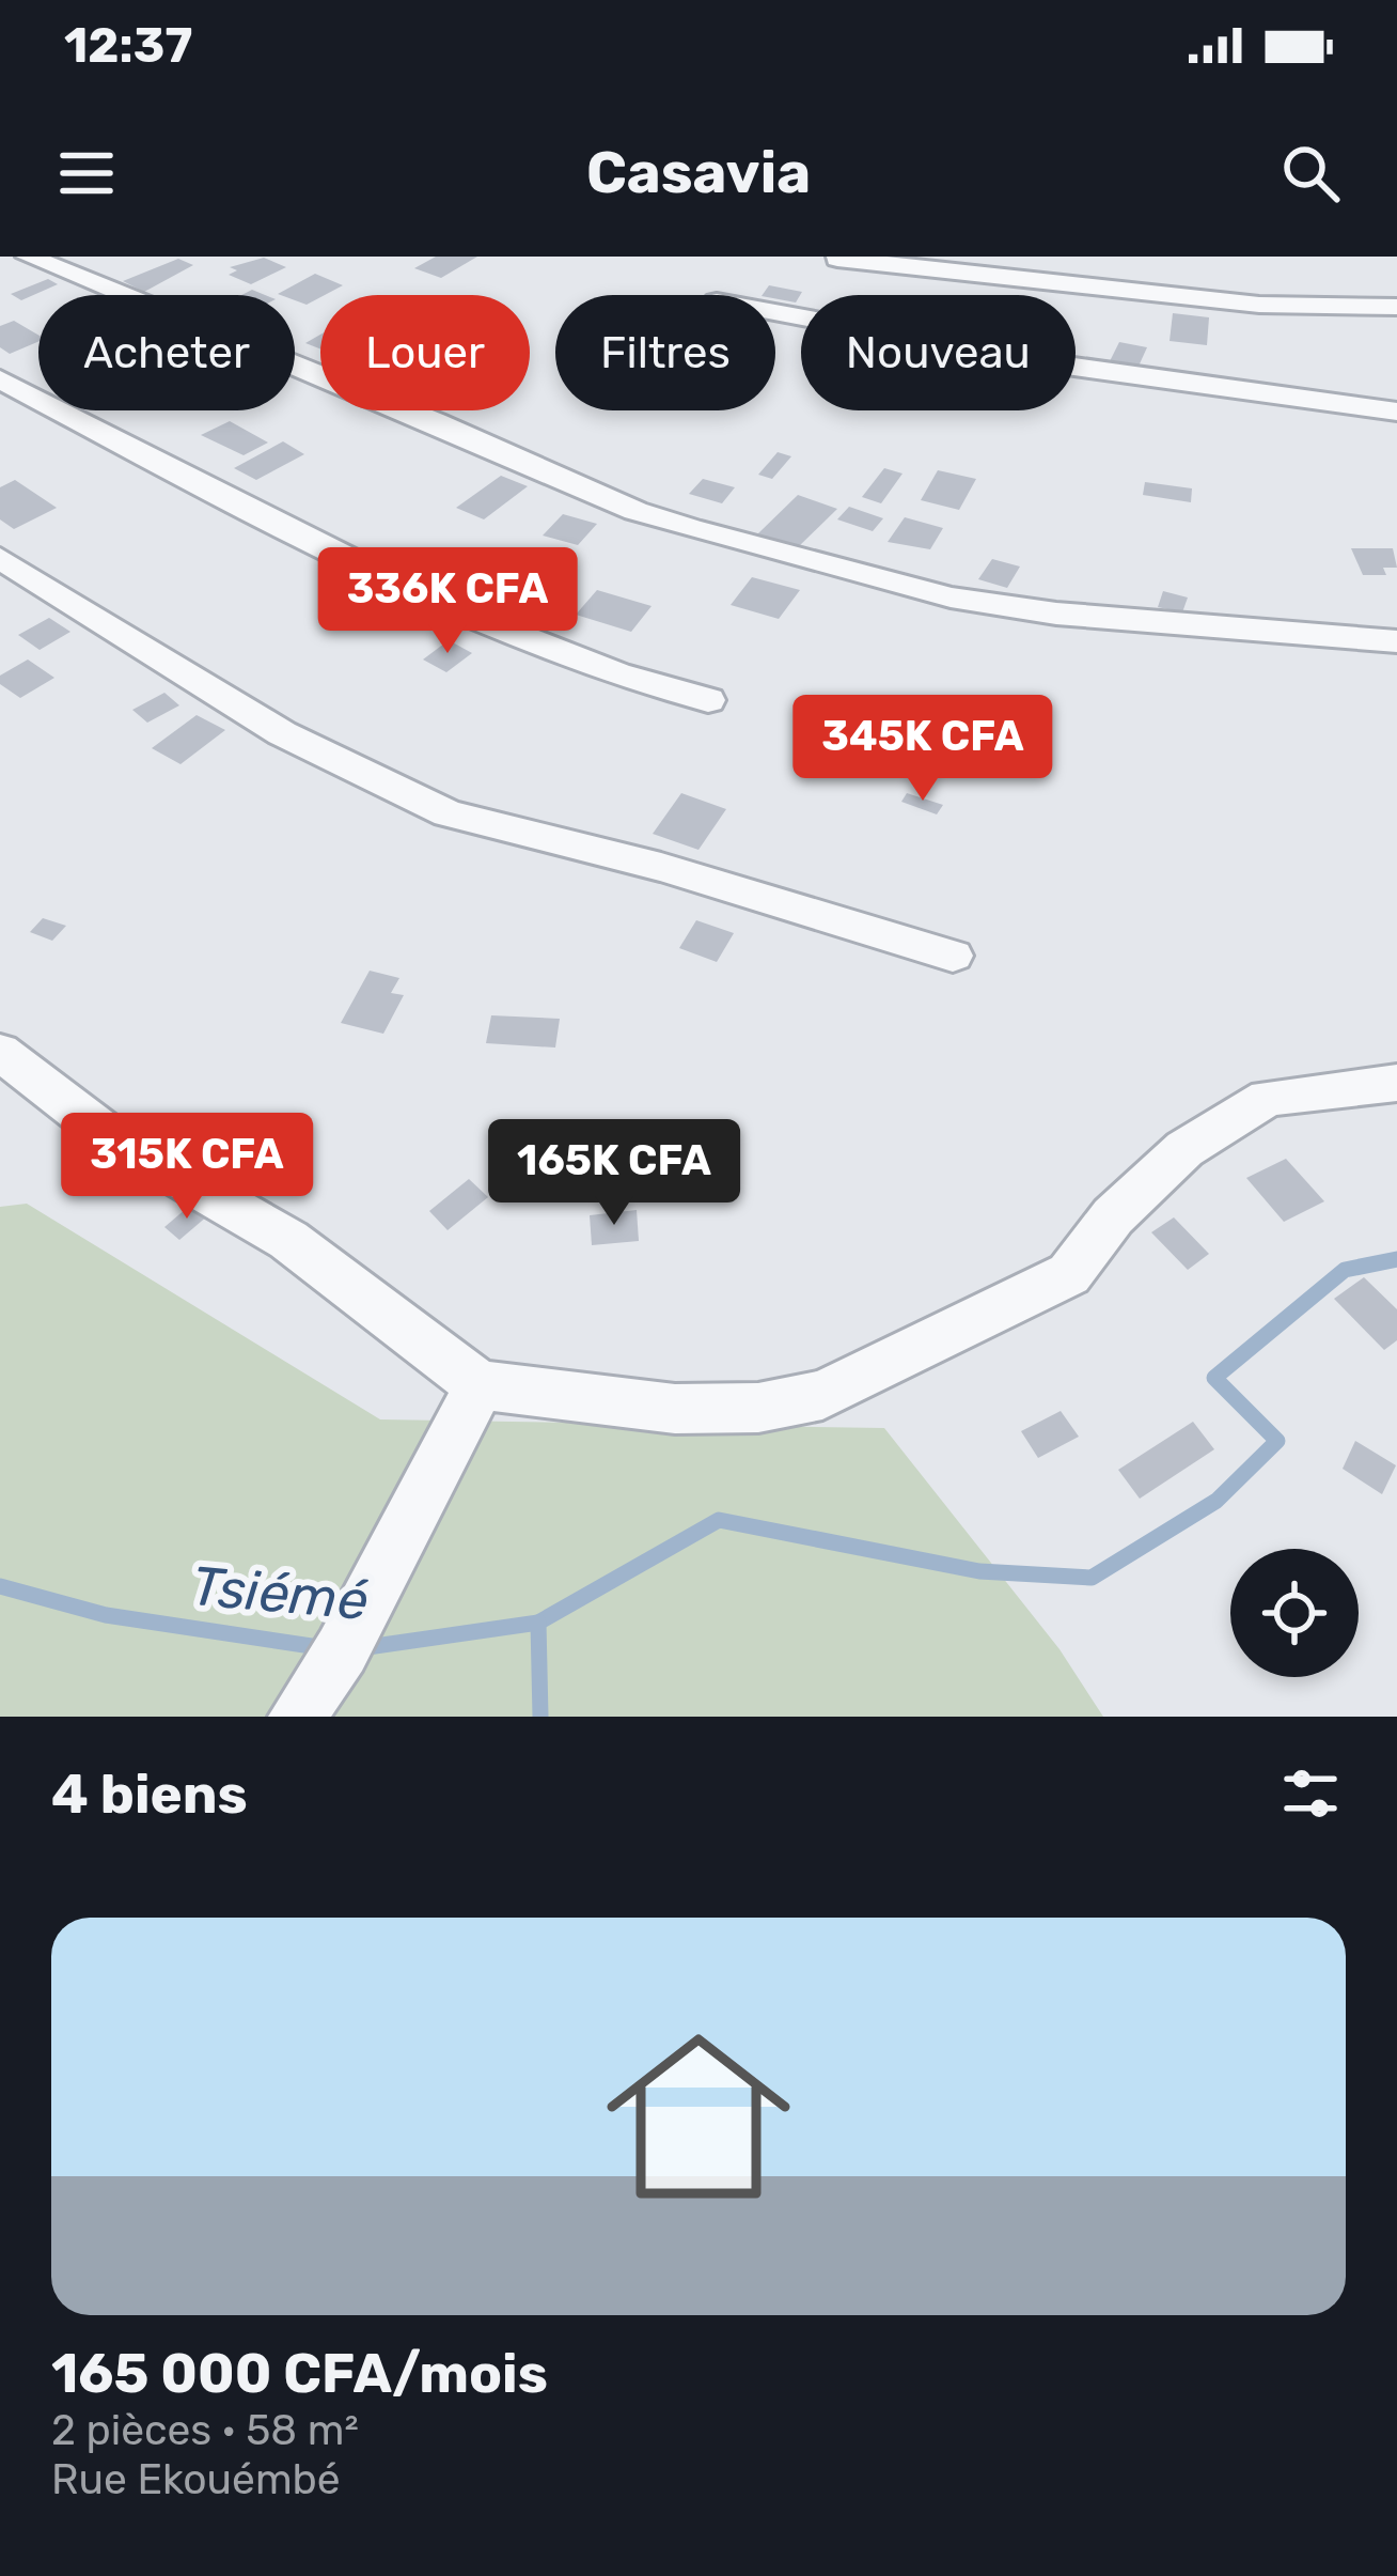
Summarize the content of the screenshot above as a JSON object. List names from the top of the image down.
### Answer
{
  "water": ["Tsiémé"],
  "page": {
    "status": "12:37",
    "header": "Casavia",
    "chip": [
      "Acheter",
      "Louer",
      "Filtres",
      "Nouveau"
    ],
    "price": [
      "336K CFA",
      "345K CFA",
      "315K CFA",
      "165K CFA"
    ],
    "heading": "4 biens",
    "list": [
      {
        "name": "165 000 CFA/mois",
        "note": "2 pièces · 58 m² · Rue Ekouémbé"
      }
    ]
  }
}
